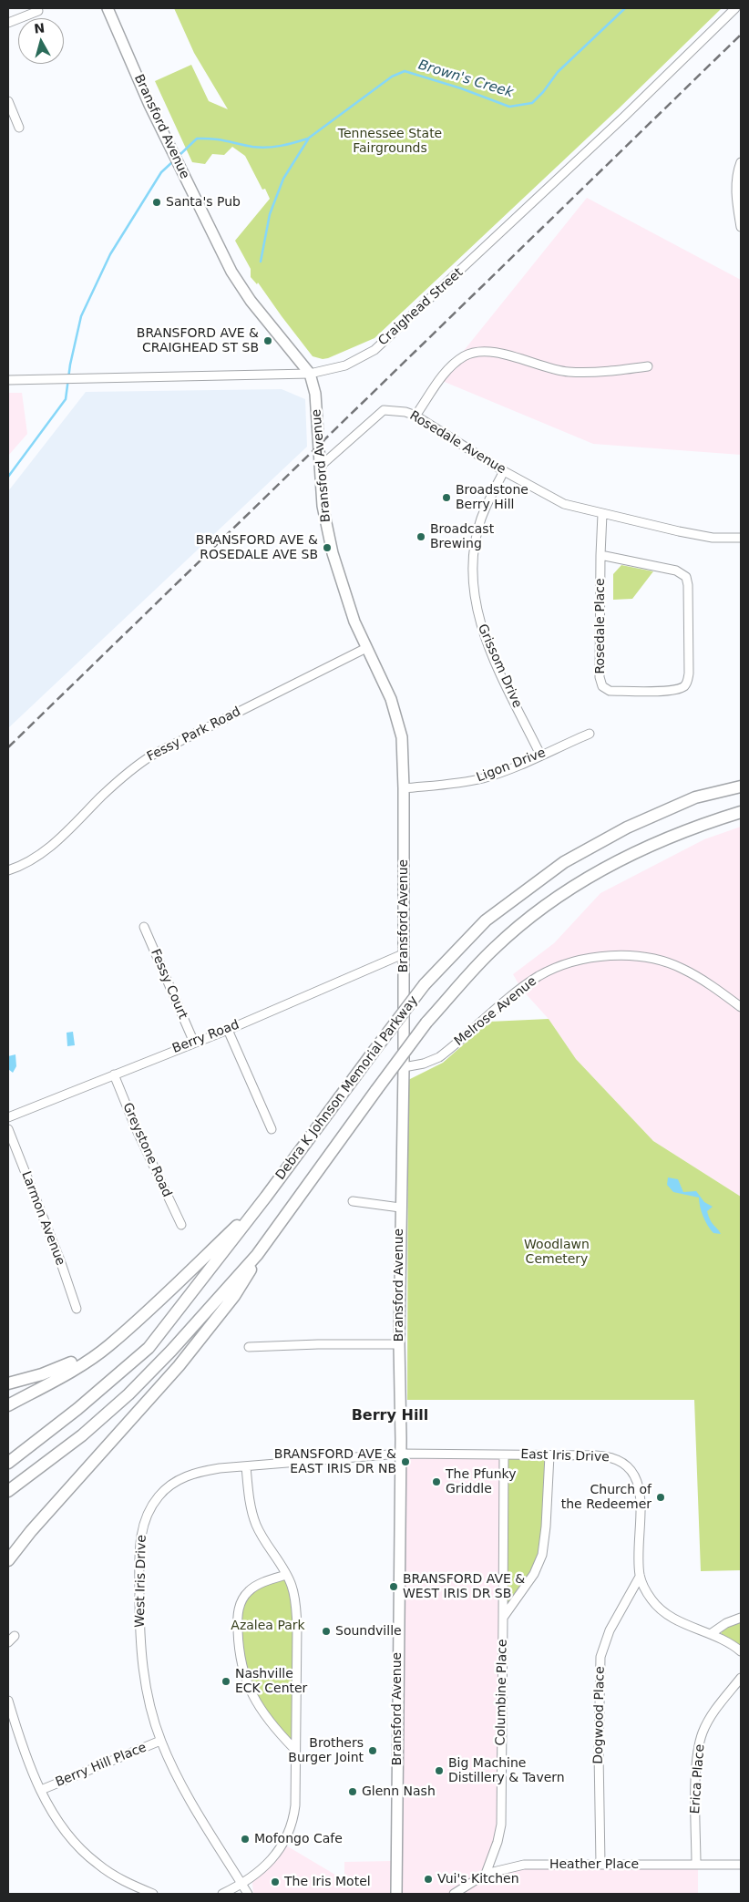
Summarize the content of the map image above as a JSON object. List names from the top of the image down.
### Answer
{
  "streets": {
    "highway": ["Debra K Johnson Memorial Parkway"],
    "main road": ["Bransford Avenue"],
    "street": [
      "Craighead Street",
      "Rosedale Avenue",
      "Rosedale Place",
      "Grissom Drive",
      "Fessy Park Road",
      "Ligon Drive",
      "Fessy Court",
      "Melrose Avenue",
      "Berry Road",
      "Greystone Road",
      "Larmon Avenue",
      "East Iris Drive",
      "West Iris Drive",
      "Columbine Place",
      "Dogwood Place",
      "Berry Hill Place",
      "Erica Place",
      "Heather Place"
    ]
  },
  "crossings": [
    ["Bransford Avenue", "Craighead Street"],
    ["Bransford Avenue", "Rosedale Avenue"],
    ["Bransford Avenue", "Fessy Park Road"],
    ["Bransford Avenue", "Ligon Drive"],
    ["Bransford Avenue", "Melrose Avenue"],
    ["Bransford Avenue", "Berry Road"],
    ["Bransford Avenue", "East Iris Drive"],
    ["Bransford Avenue", "West Iris Drive"],
    ["Rosedale Avenue", "Rosedale Place"],
    ["Rosedale Avenue", "Grissom Drive"],
    ["Grissom Drive", "Ligon Drive"],
    ["Fessy Court", "Berry Road"],
    ["Berry Road", "Greystone Road"],
    ["East Iris Drive", "West Iris Drive"],
    ["East Iris Drive", "Columbine Place"],
    ["East Iris Drive", "Dogwood Place"],
    ["West Iris Drive", "Berry Hill Place"],
    ["Columbine Place", "Heather Place"],
    ["Dogwood Place", "Heather Place"],
    ["Erica Place", "Heather Place"]
  ],
  "districts": ["Berry Hill"],
  "water": ["Brown's Creek"],
  "parks": ["Tennessee State Fairgrounds", "Woodlawn Cemetery", "Azalea Park"],
  "places": [
    "Santa's Pub",
    "BRANSFORD AVE & CRAIGHEAD ST SB",
    "Broadstone Berry Hill",
    "Broadcast Brewing",
    "BRANSFORD AVE & ROSEDALE AVE SB",
    "BRANSFORD AVE & EAST IRIS DR NB",
    "The Pfunky Griddle",
    "Church of the Redeemer",
    "BRANSFORD AVE & WEST IRIS DR SB",
    "Soundville",
    "Nashville ECK Center",
    "Brothers Burger Joint",
    "Big Machine Distillery & Tavern",
    "Glenn Nash",
    "Mofongo Cafe",
    "Vui's Kitchen",
    "The Iris Motel"
  ],
  "north": "top"
}
